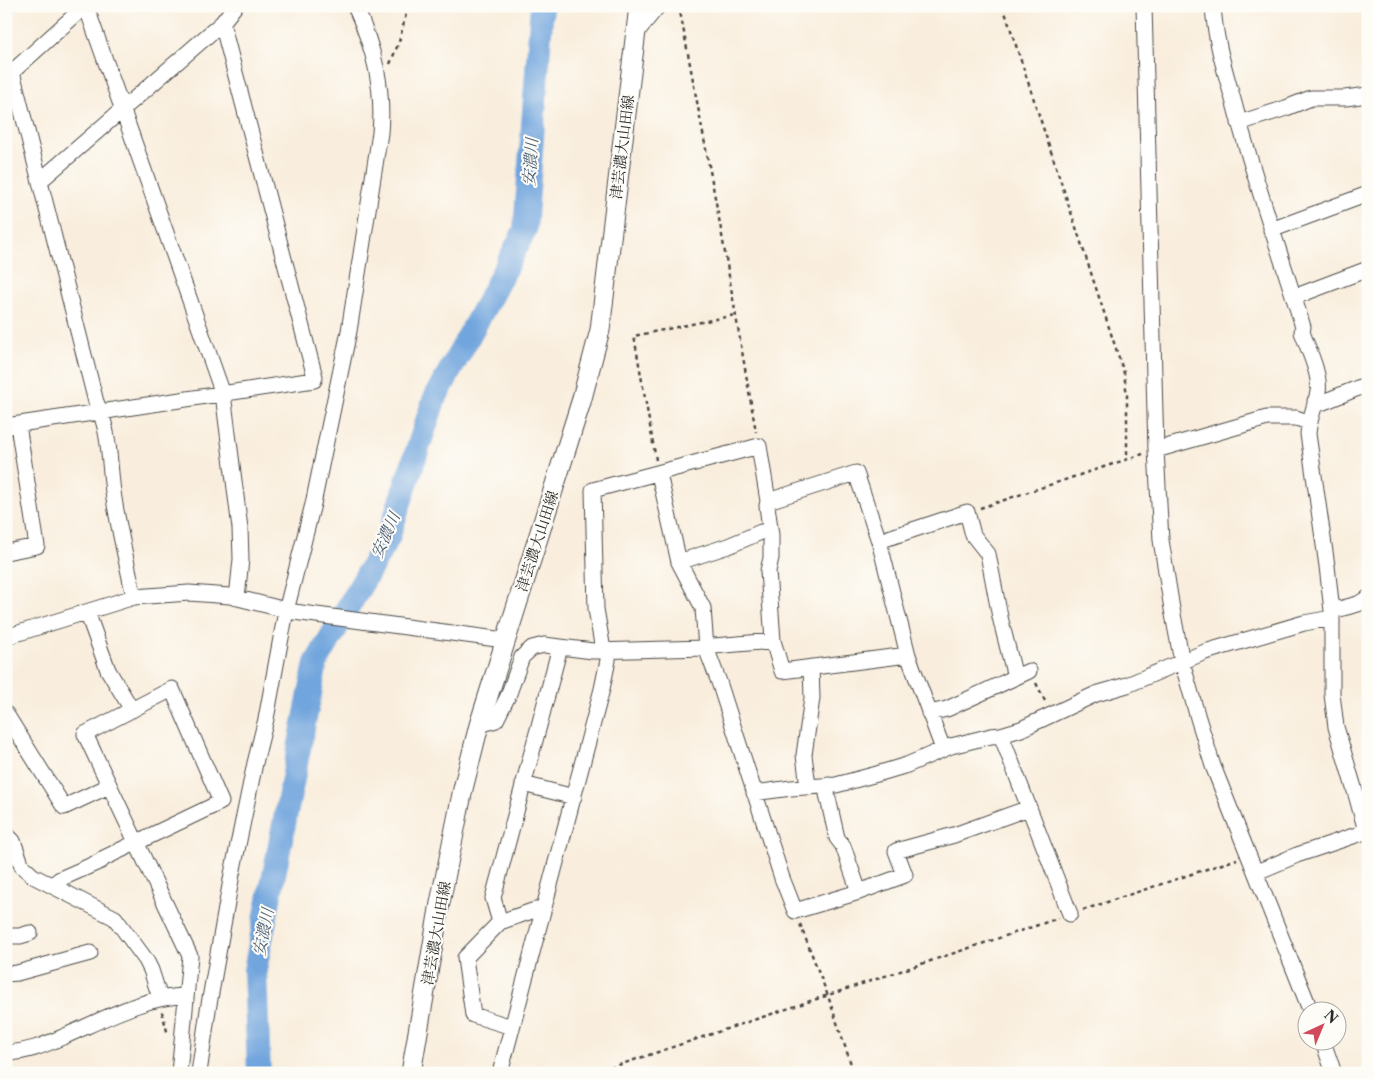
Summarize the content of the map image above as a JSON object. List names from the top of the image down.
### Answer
{
  "streets": {
    "main road": ["津芸濃大山田線"]
  },
  "water": ["安濃川"],
  "north": "top right"
}
